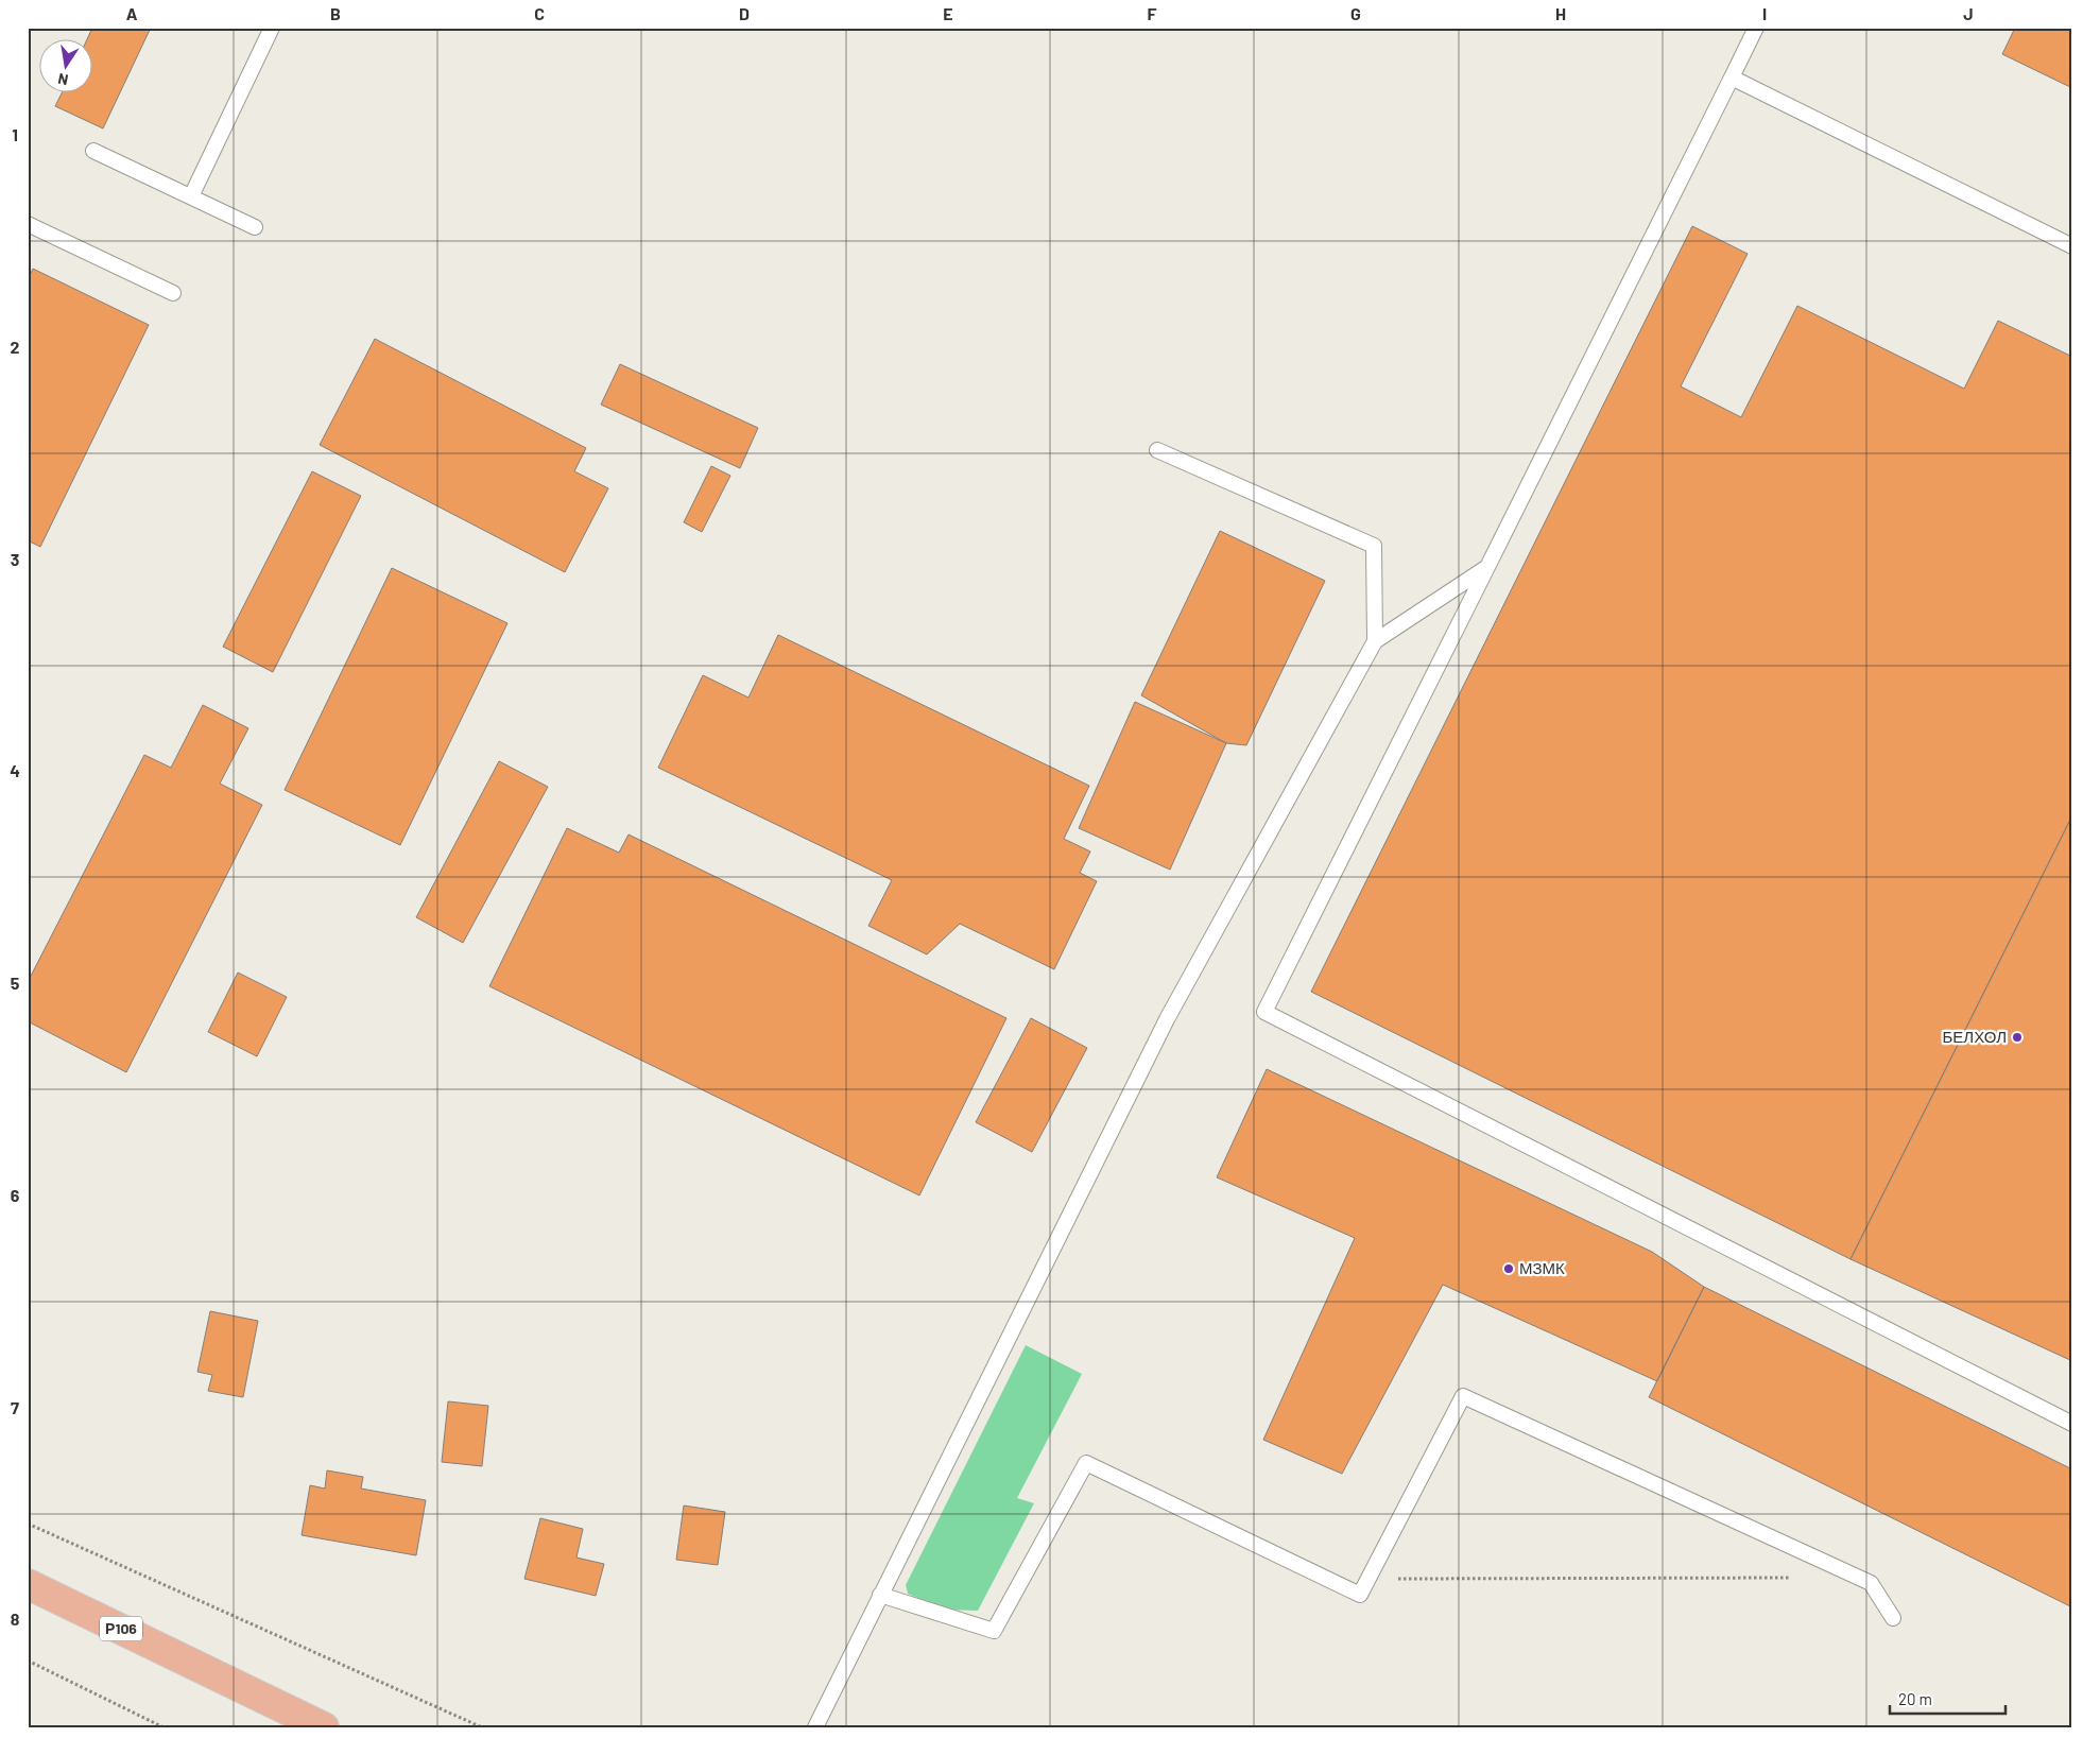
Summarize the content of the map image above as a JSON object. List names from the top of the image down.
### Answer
{
  "streets": {
    "main road": ["Р106"]
  },
  "places": ["БЕЛХОЛ", "МЗМК"],
  "scale_bar": "20 m",
  "north": "bottom",
  "grid": {
    "columns": [
      "A",
      "B",
      "C",
      "D",
      "E",
      "F",
      "G",
      "H",
      "I",
      "J"
    ],
    "rows": [
      "1",
      "2",
      "3",
      "4",
      "5",
      "6",
      "7",
      "8"
    ]
  }
}
